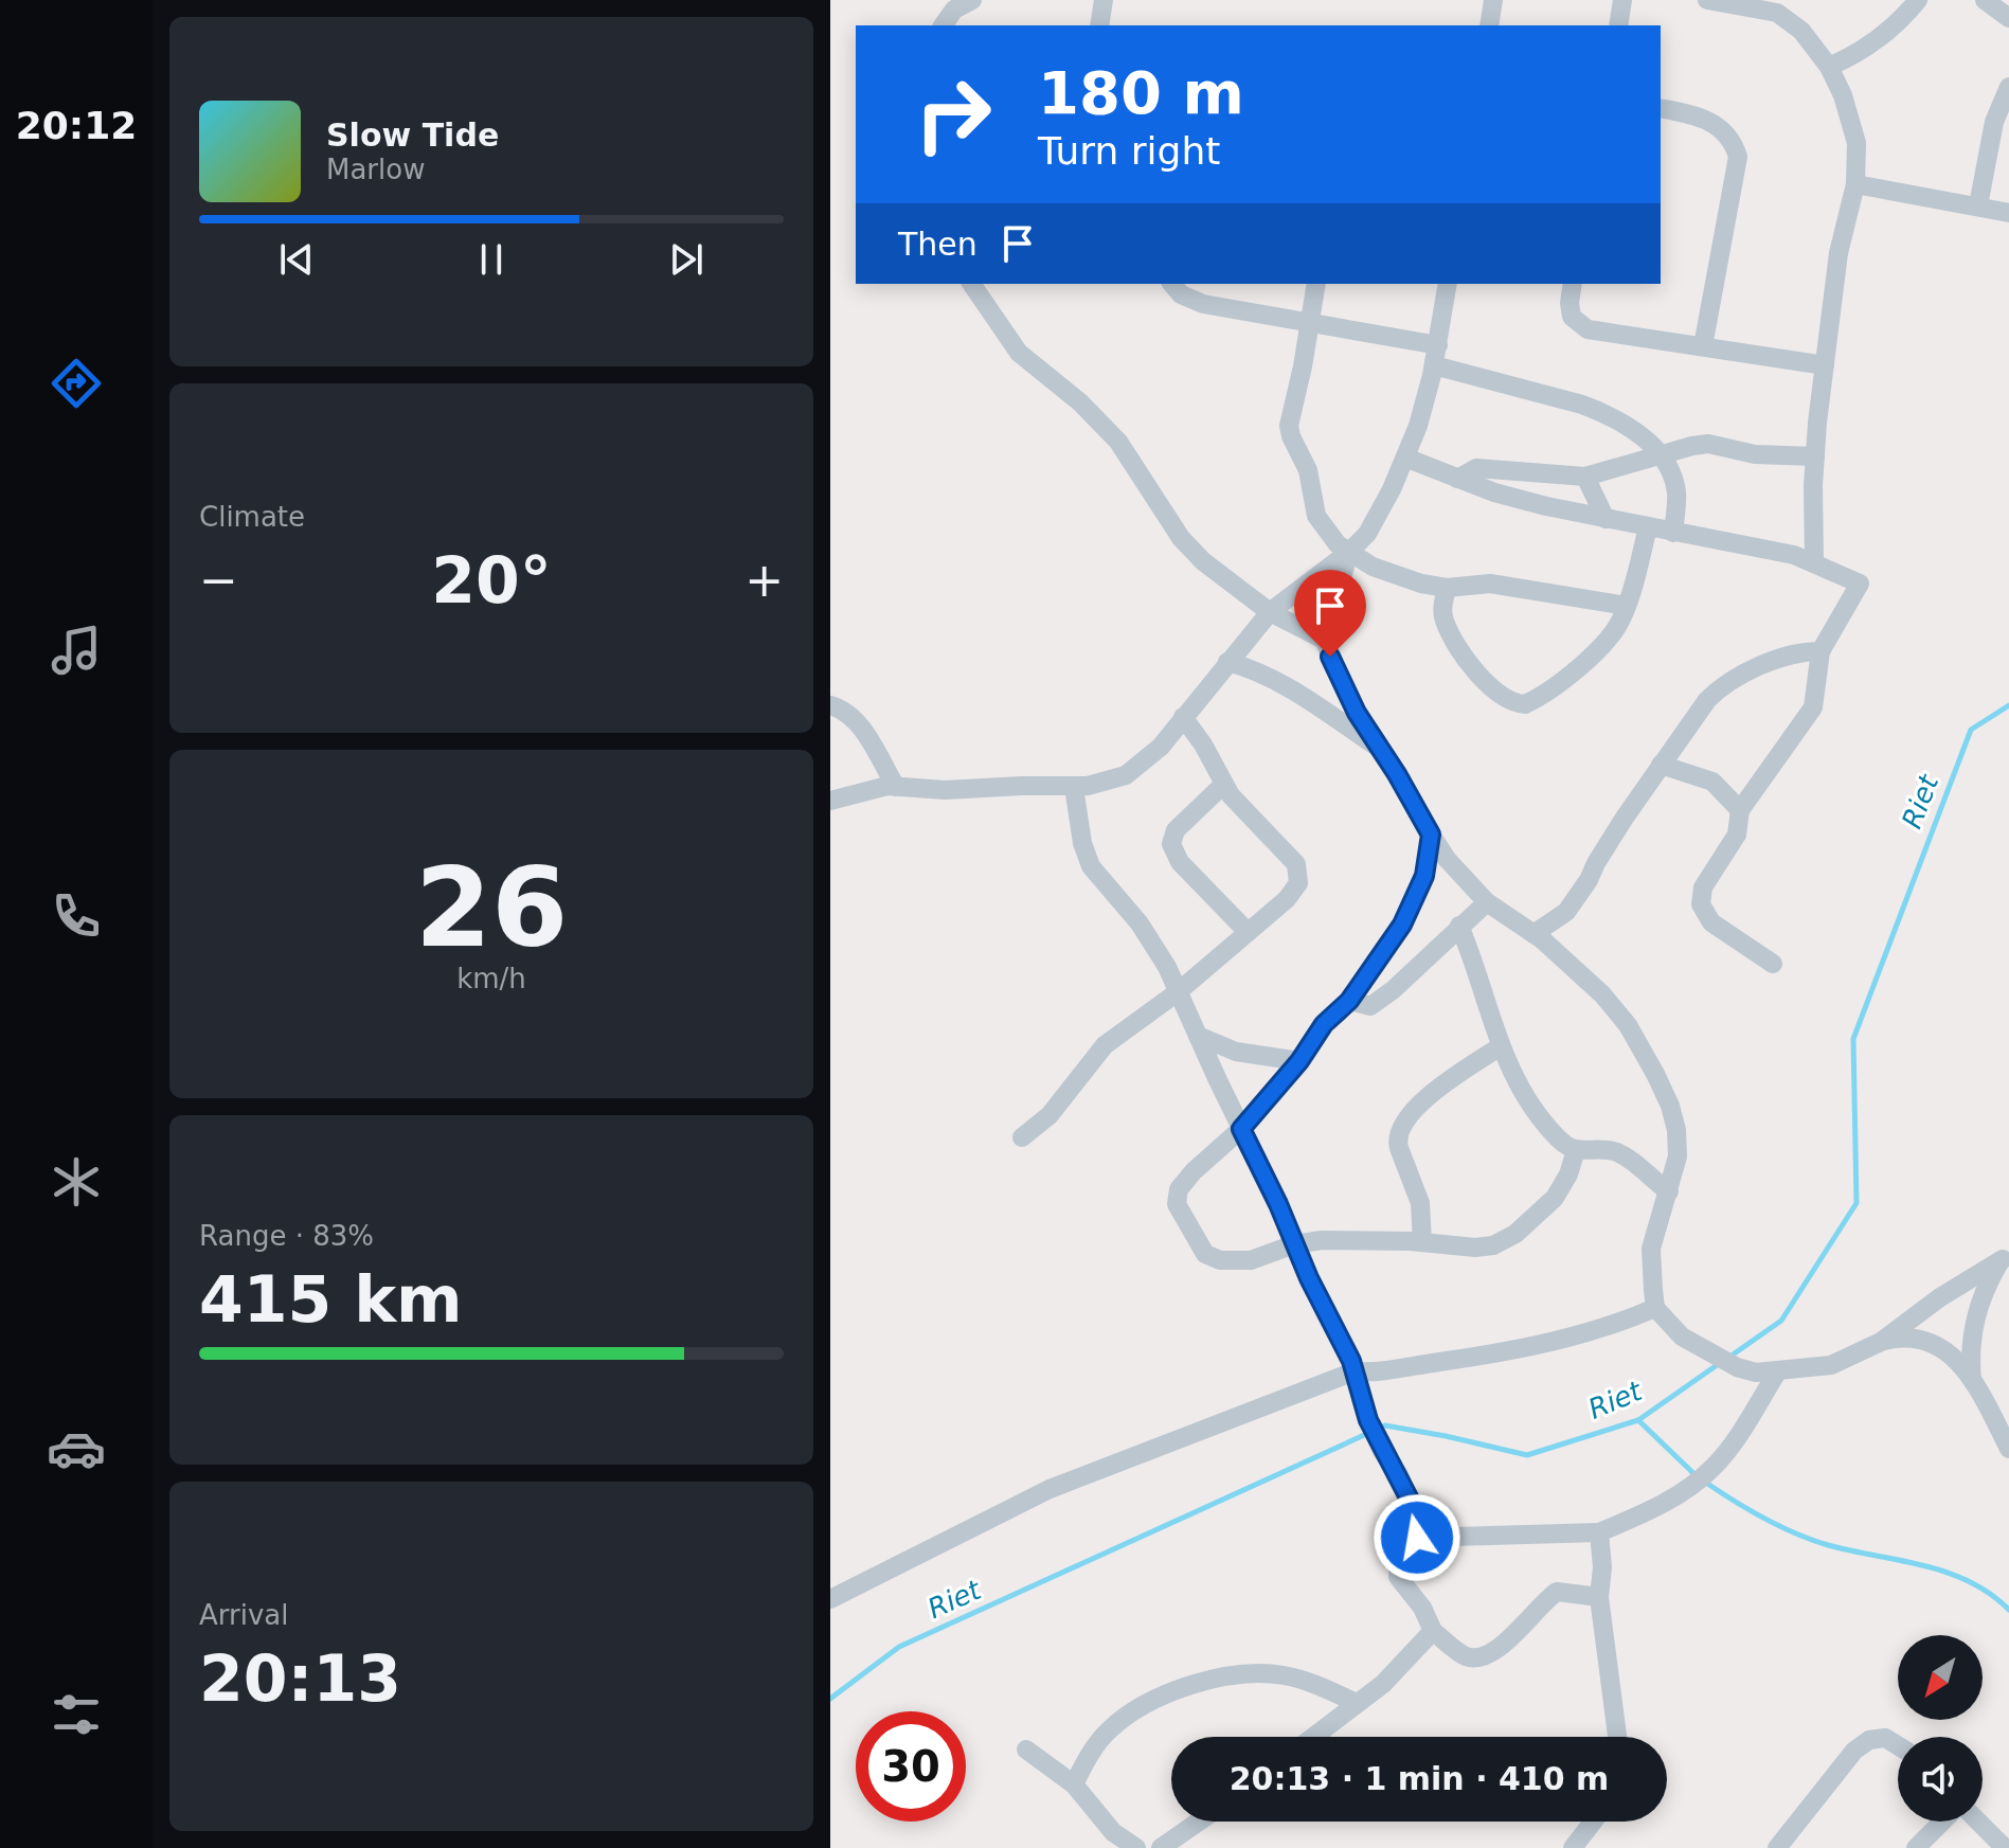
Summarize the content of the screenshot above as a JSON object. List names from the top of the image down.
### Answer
{
  "water": ["Riet"],
  "north": "bottom left",
  "page": {
    "tabs": "20:12",
    "turn": ["180 m", "Turn right"],
    "song": ["Slow Tide", "Marlow"],
    "then": "Then",
    "tile": [
      "Climate",
      ["26", "km/h"],
      ["Range · 83%", "415 km"],
      ["Arrival", "20:13"]
    ],
    "heat": ["−", "20°", "+"],
    "limit": "30",
    "trip": "20:13 · 1 min · 410 m"
  }
}
